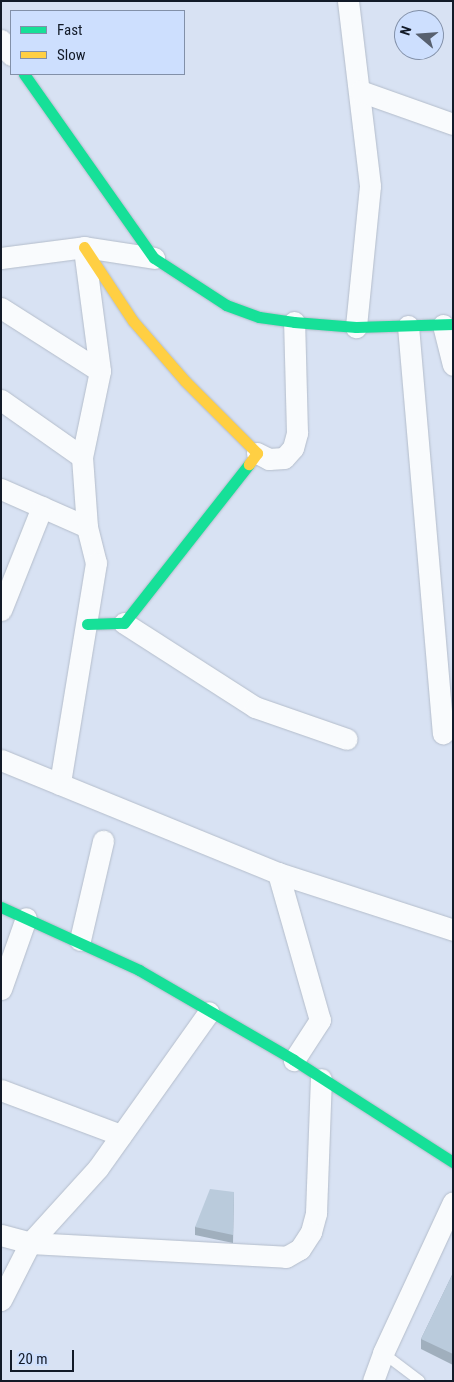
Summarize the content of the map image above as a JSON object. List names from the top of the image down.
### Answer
{
  "legend": ["Fast", "Slow"],
  "scale_bar": "20 m",
  "north": "left"
}
